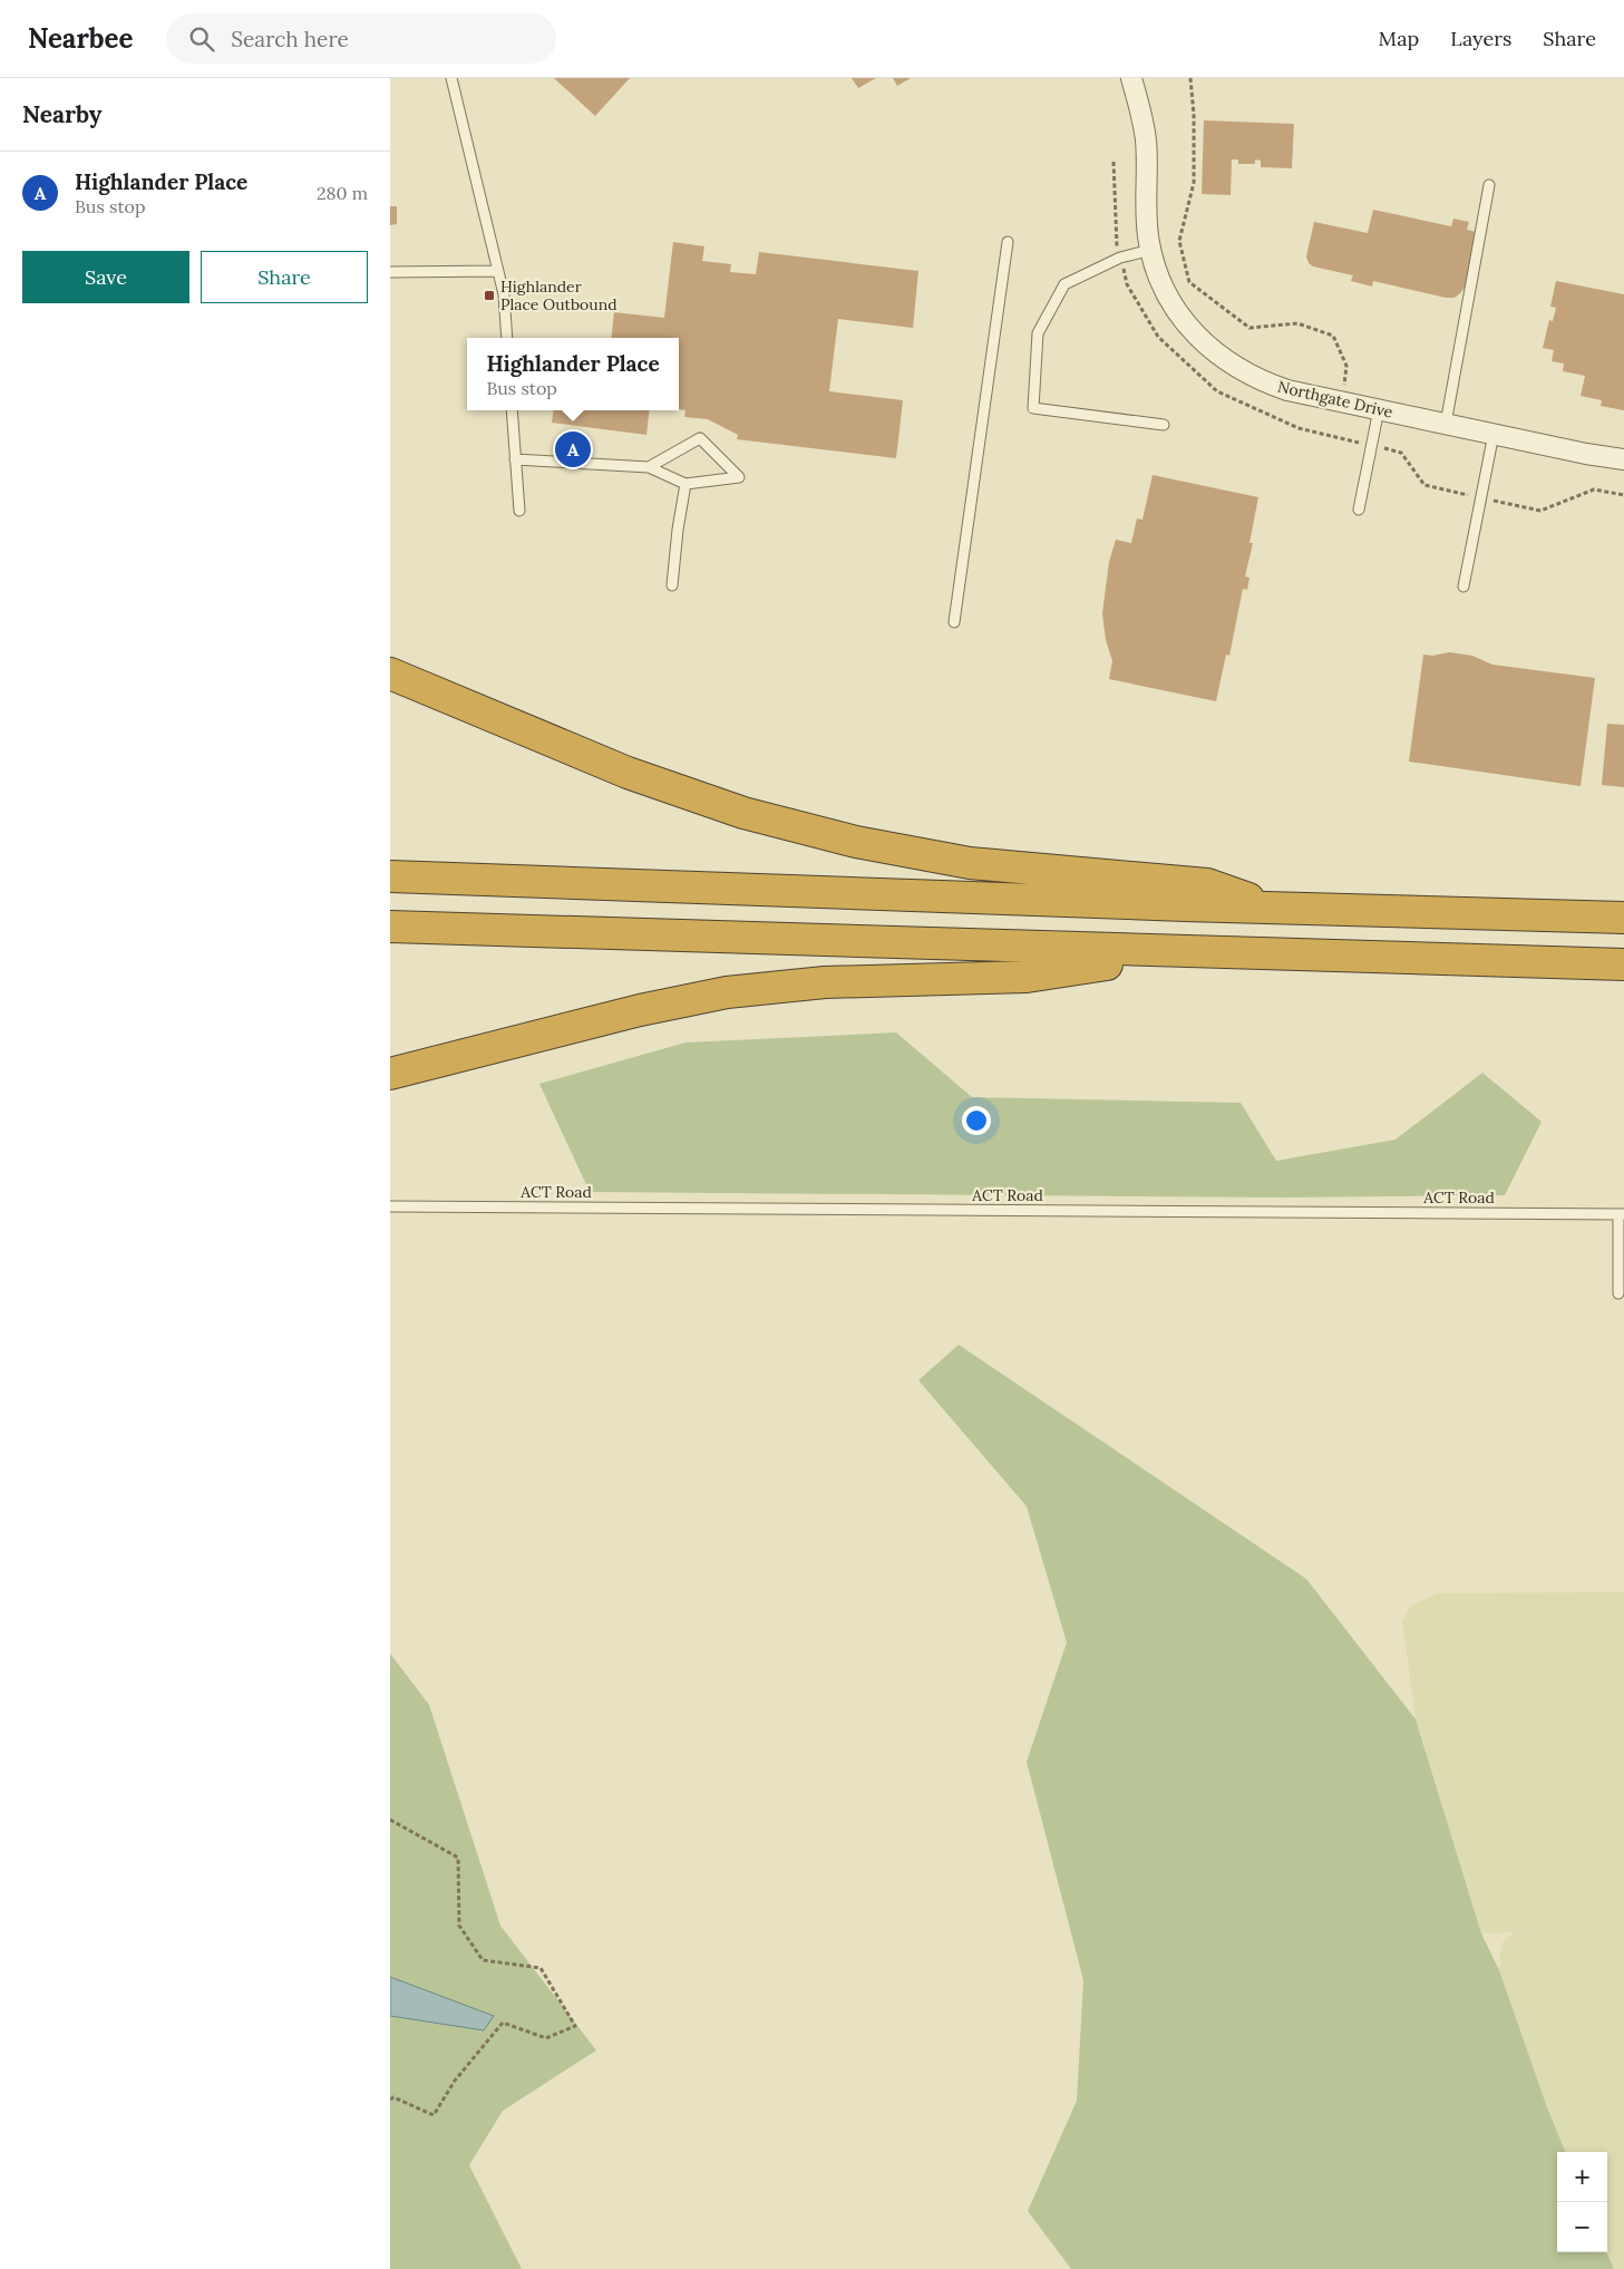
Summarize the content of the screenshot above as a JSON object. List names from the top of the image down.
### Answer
{
  "streets": {
    "street": ["Northgate Drive"],
    "lane": ["ACT Road"]
  },
  "places": {
    "transit": ["Highlander Place Outbound"]
  },
  "page": {
    "header": "Nearbee",
    "search": "Search here",
    "nav": ["Map", "Layers", "Share"],
    "heading": "Nearby",
    "list": [
      {
        "mark": "A",
        "name": "Highlander Place",
        "note": "Bus stop",
        "value": "280 m"
      }
    ],
    "buttons": ["Save", "Share"],
    "popup": ["Highlander Place", "Bus stop"],
    "pins": "A",
    "map_buttons": ["+", "−"]
  }
}
